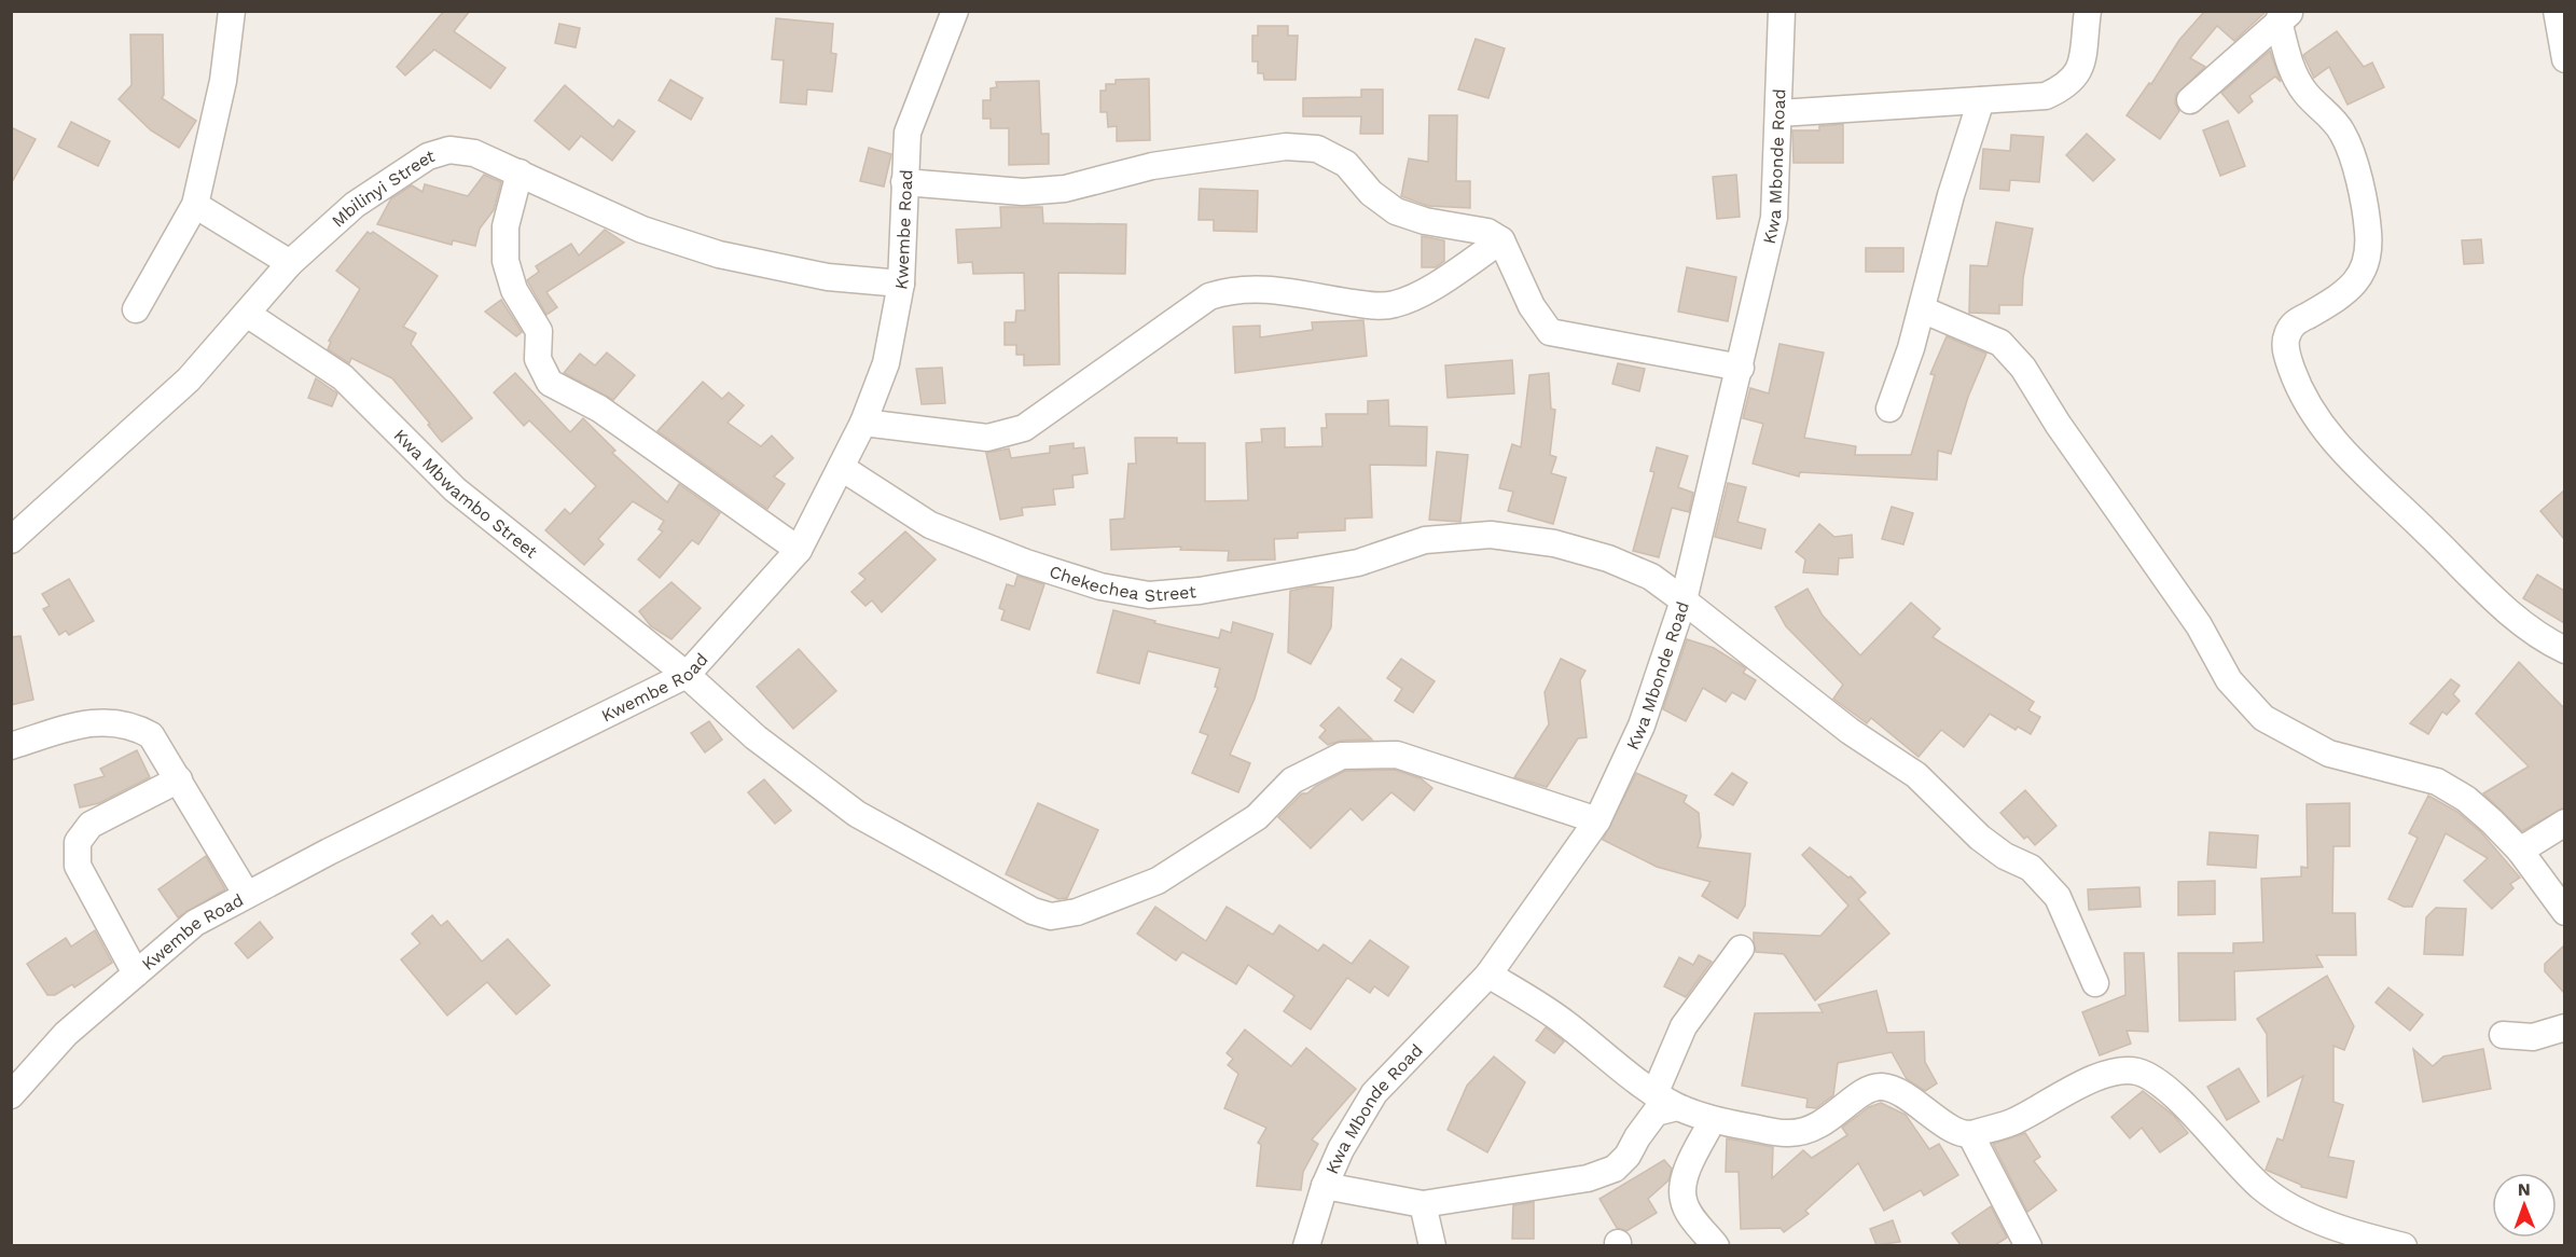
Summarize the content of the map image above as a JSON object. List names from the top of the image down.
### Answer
{
  "streets": {
    "street": [
      "Kwa Mbonde Road",
      "Mbilinyi Street",
      "Kwembe Road",
      "Kwa Mbwambo Street",
      "Chekechea Street"
    ]
  },
  "crossings": [
    ["Kwa Mbonde Road", "Kwa Mbwambo Street"],
    ["Kwa Mbonde Road", "Chekechea Street"],
    ["Mbilinyi Street", "Kwembe Road"],
    ["Mbilinyi Street", "Kwa Mbwambo Street"],
    ["Kwembe Road", "Kwa Mbwambo Street"],
    ["Kwembe Road", "Chekechea Street"]
  ],
  "north": "top"
}
